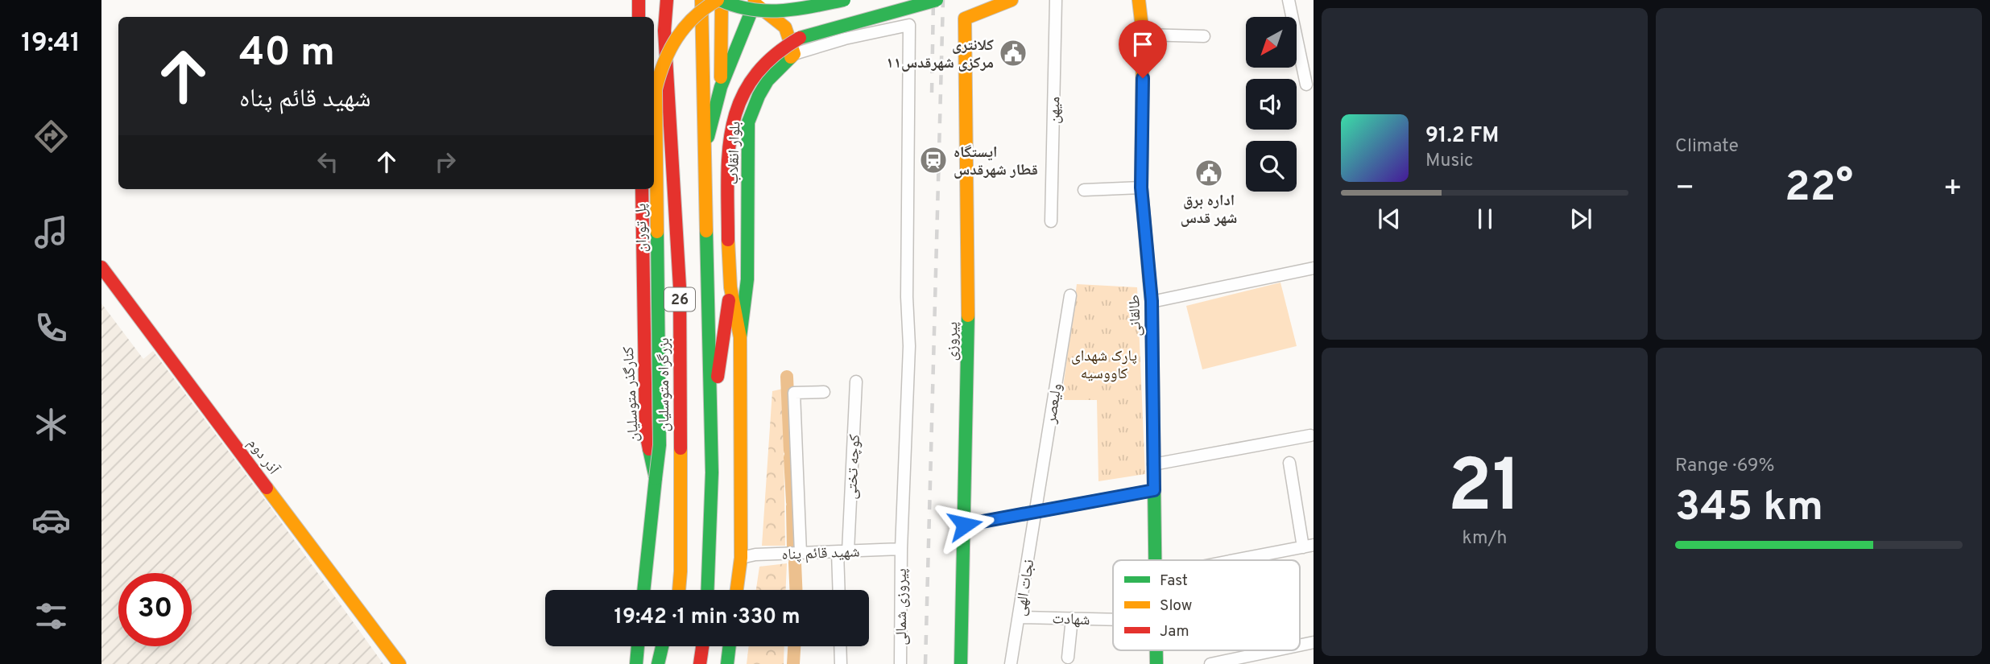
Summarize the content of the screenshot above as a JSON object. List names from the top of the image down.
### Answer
{
  "streets": {
    "main road": [
      "بلوار انقلاب",
      "پل توران",
      "26",
      "طالقانی",
      "پیروزی",
      "بزرگراه متوسلیان",
      "کنارگذر متوسلیان",
      "آذر دوم"
    ],
    "street": [
      "میهن",
      "ولیعصر",
      "کوچه تختی",
      "شهید قائم پناه",
      "نجات الهی",
      "پیروزی شمالی",
      "شهادت"
    ]
  },
  "crossings": [
    ["پل توران", "کنارگذر متوسلیان"],
    ["ولیعصر", "نجات الهی"],
    ["کوچه تختی", "شهید قائم پناه"],
    ["شهید قائم پناه", "پیروزی شمالی"],
    ["نجات الهی", "شهادت"]
  ],
  "parks": ["پارک شهدای کاووسیه"],
  "places": {
    "public building": ["کلانتری ۱۱مرکزی شهرقدس", "اداره برق شهر قدس"],
    "station": ["ایستگاه قطار شهرقدس"]
  },
  "legend": ["Fast", "Slow", "Jam"],
  "north": "bottom left",
  "page": {
    "tabs": "19:41",
    "tile": [
      "Climate",
      ["21", "km/h"],
      ["Range · 69%", "345 km"]
    ],
    "turn": ["40 m", "شهید قائم پناه"],
    "song": ["91.2 FM", "Music"],
    "heat": ["−", "22°", "+"],
    "limit": "30",
    "trip": "19:42 · 1 min · 330 m"
  }
}
